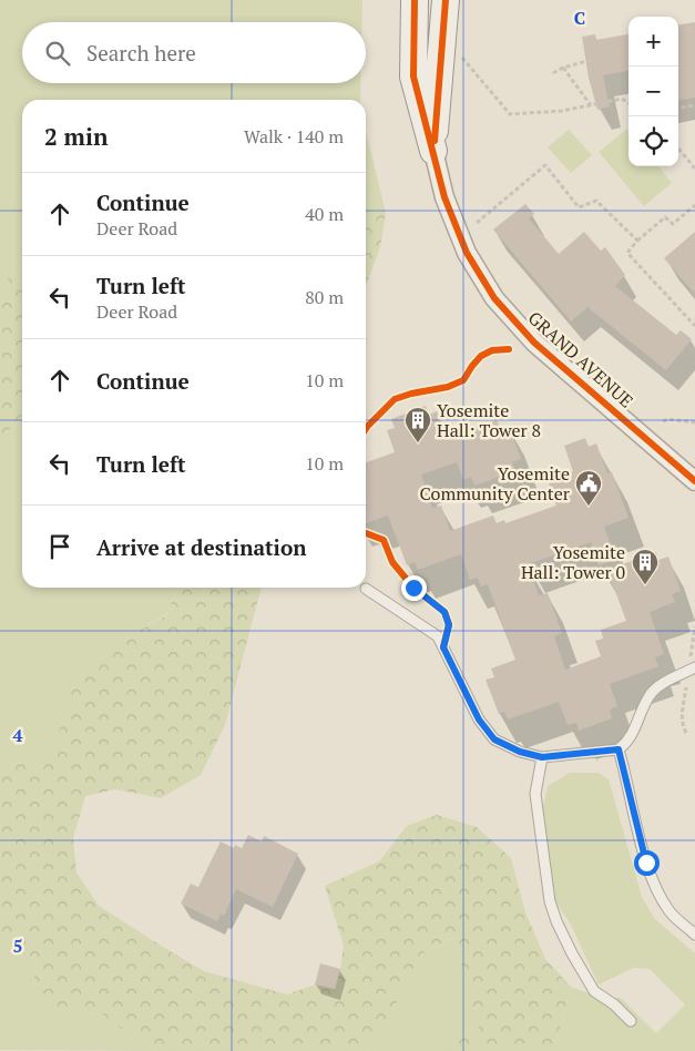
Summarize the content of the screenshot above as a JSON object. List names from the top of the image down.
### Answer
{
  "streets": {
    "street": ["GRAND AVENUE"]
  },
  "places": {
    "building": ["Yosemite Hall: Tower 8", "Yosemite Hall: Tower 0"],
    "public building": ["Yosemite Community Center"]
  },
  "page": {
    "map_buttons": ["+", "−"],
    "search": "Search here",
    "heading": ["2 min", "Walk · 140 m"],
    "list": [
      ["Continue", "Deer Road", "40 m"],
      ["Turn left", "Deer Road", "80 m"],
      ["Continue", "10 m"],
      ["Turn left", "10 m"],
      "Arrive at destination"
    ]
  },
  "grid": {
    "columns": ["C"],
    "rows": ["4", "5"]
  }
}
